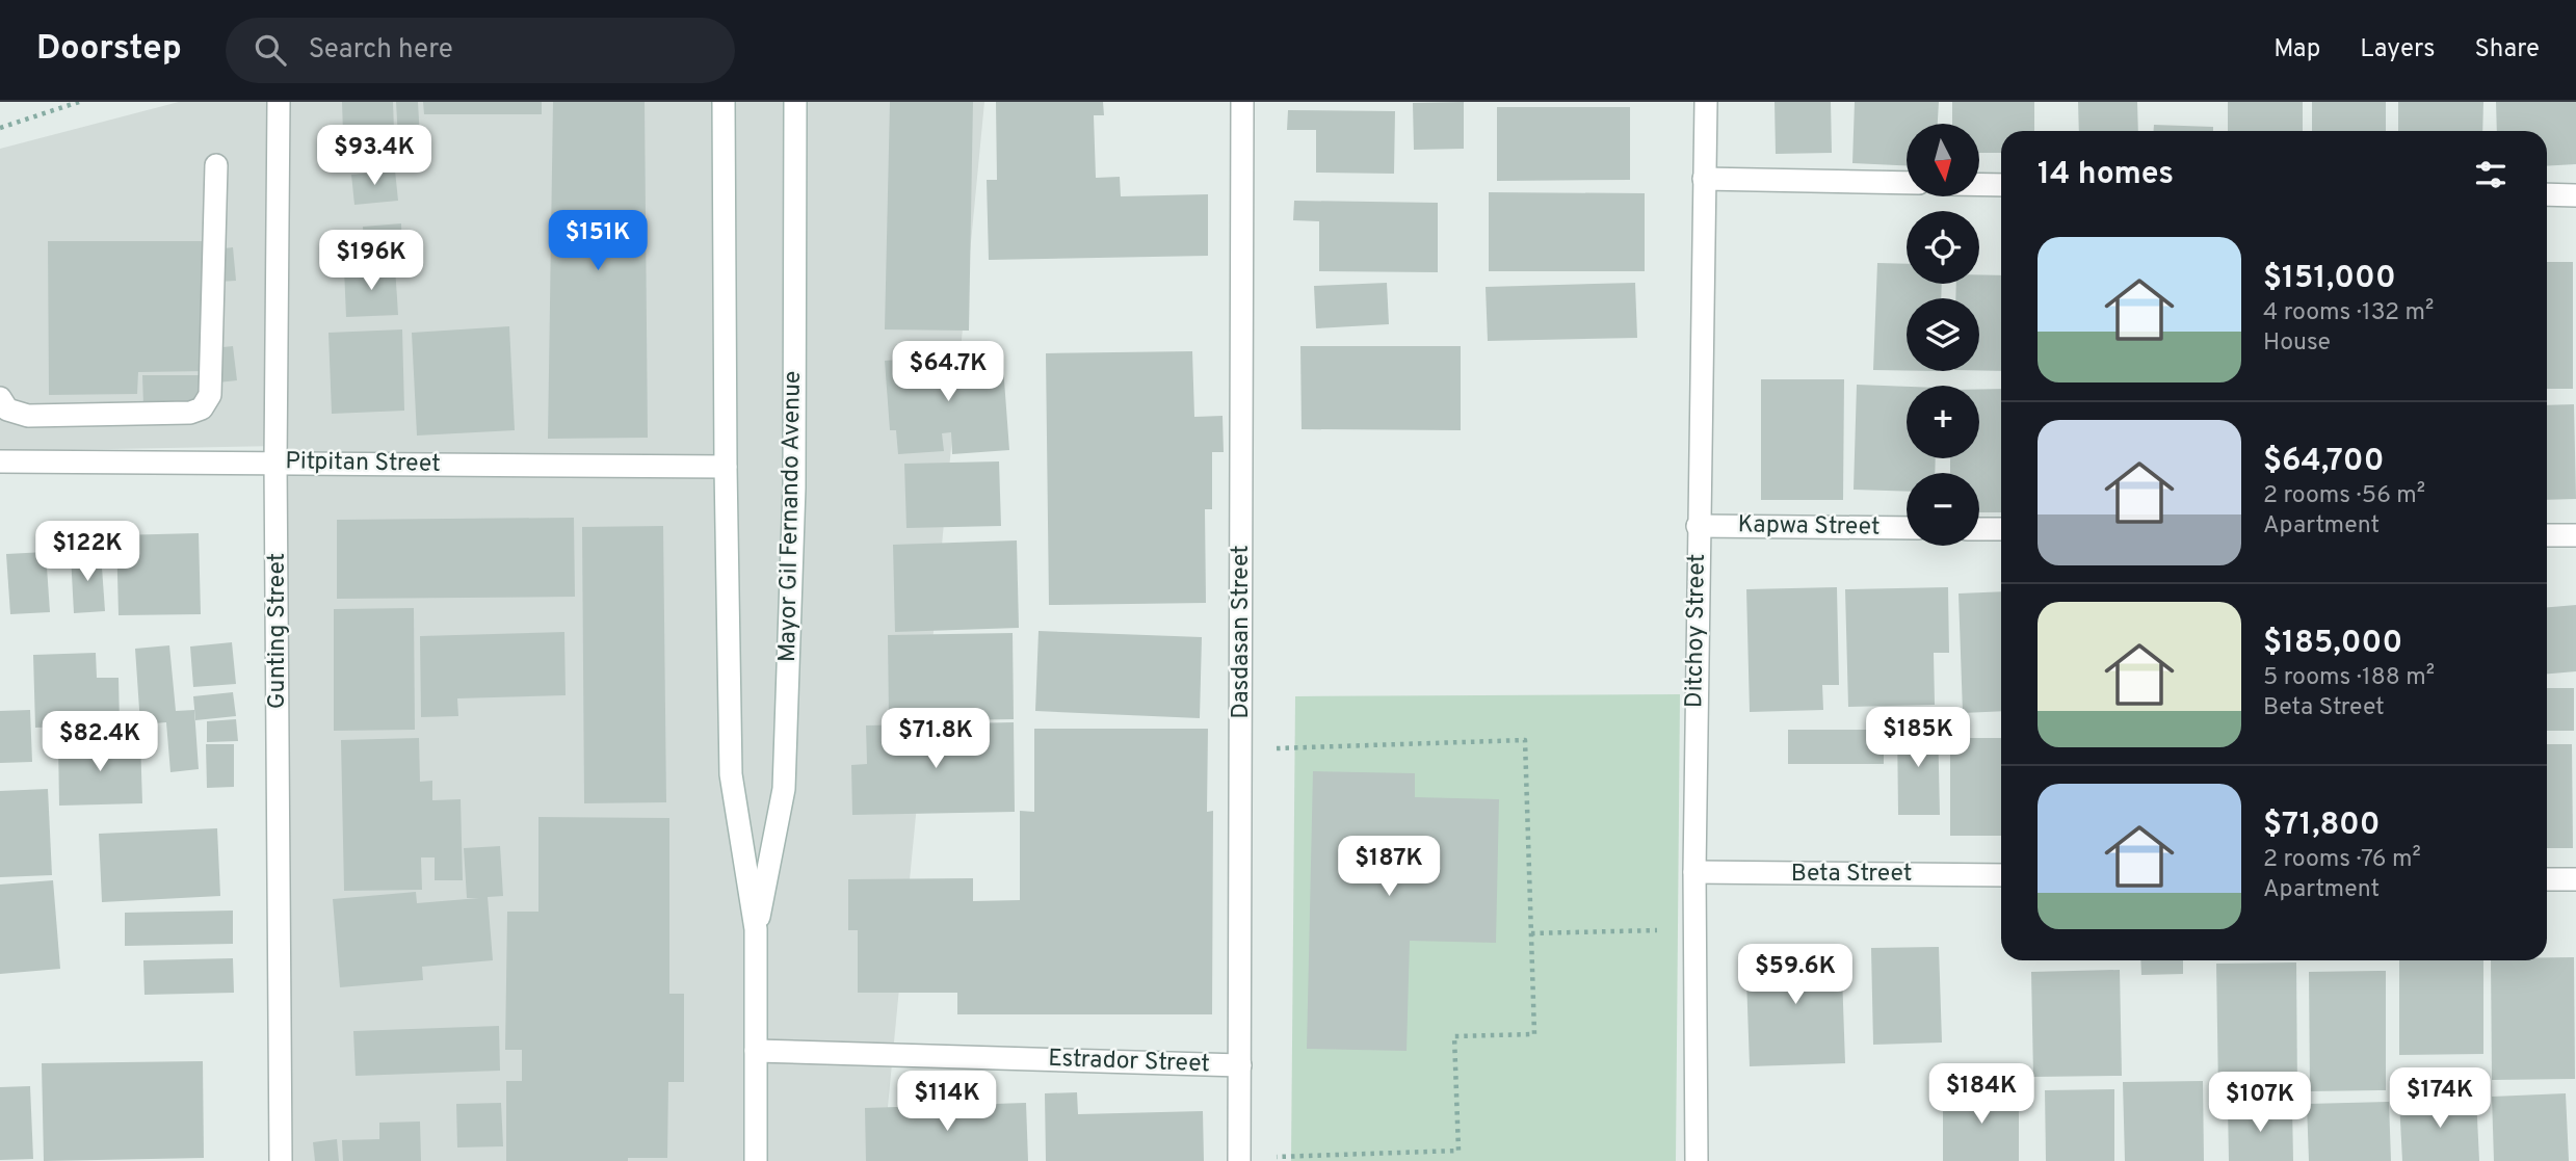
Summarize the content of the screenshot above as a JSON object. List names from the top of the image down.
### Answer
{
  "streets": {
    "street": [
      "Pitpitan Street",
      "Mayor Gil Fernando Avenue",
      "Kapwa Street",
      "Gunting Street",
      "Ditchoy Street",
      "Dasdasan Street",
      "Beta Street",
      "Estrador Street"
    ]
  },
  "crossings": [
    ["Pitpitan Street", "Mayor Gil Fernando Avenue"],
    ["Pitpitan Street", "Gunting Street"],
    ["Mayor Gil Fernando Avenue", "Estrador Street"],
    ["Kapwa Street", "Ditchoy Street"],
    ["Ditchoy Street", "Beta Street"],
    ["Dasdasan Street", "Estrador Street"]
  ],
  "north": "bottom",
  "page": {
    "header": "Doorstep",
    "search": "Search here",
    "nav": ["Map", "Layers", "Share"],
    "map_buttons": ["+", "−"],
    "price": [
      "$93.4K",
      "$151K",
      "$196K",
      "$64.7K",
      "$122K",
      "$185K",
      "$71.8K",
      "$82.4K",
      "$187K",
      "$59.6K",
      "$184K",
      "$174K",
      "$114K",
      "$107K"
    ],
    "heading": "14 homes",
    "list": [
      {
        "name": "$151,000",
        "note": "4 rooms · 132 m² · House"
      },
      {
        "name": "$64,700",
        "note": "2 rooms · 56 m² · Apartment"
      },
      {
        "name": "$185,000",
        "note": "5 rooms · 188 m² · Beta Street"
      },
      {
        "name": "$71,800",
        "note": "2 rooms · 76 m² · Apartment"
      }
    ]
  }
}
